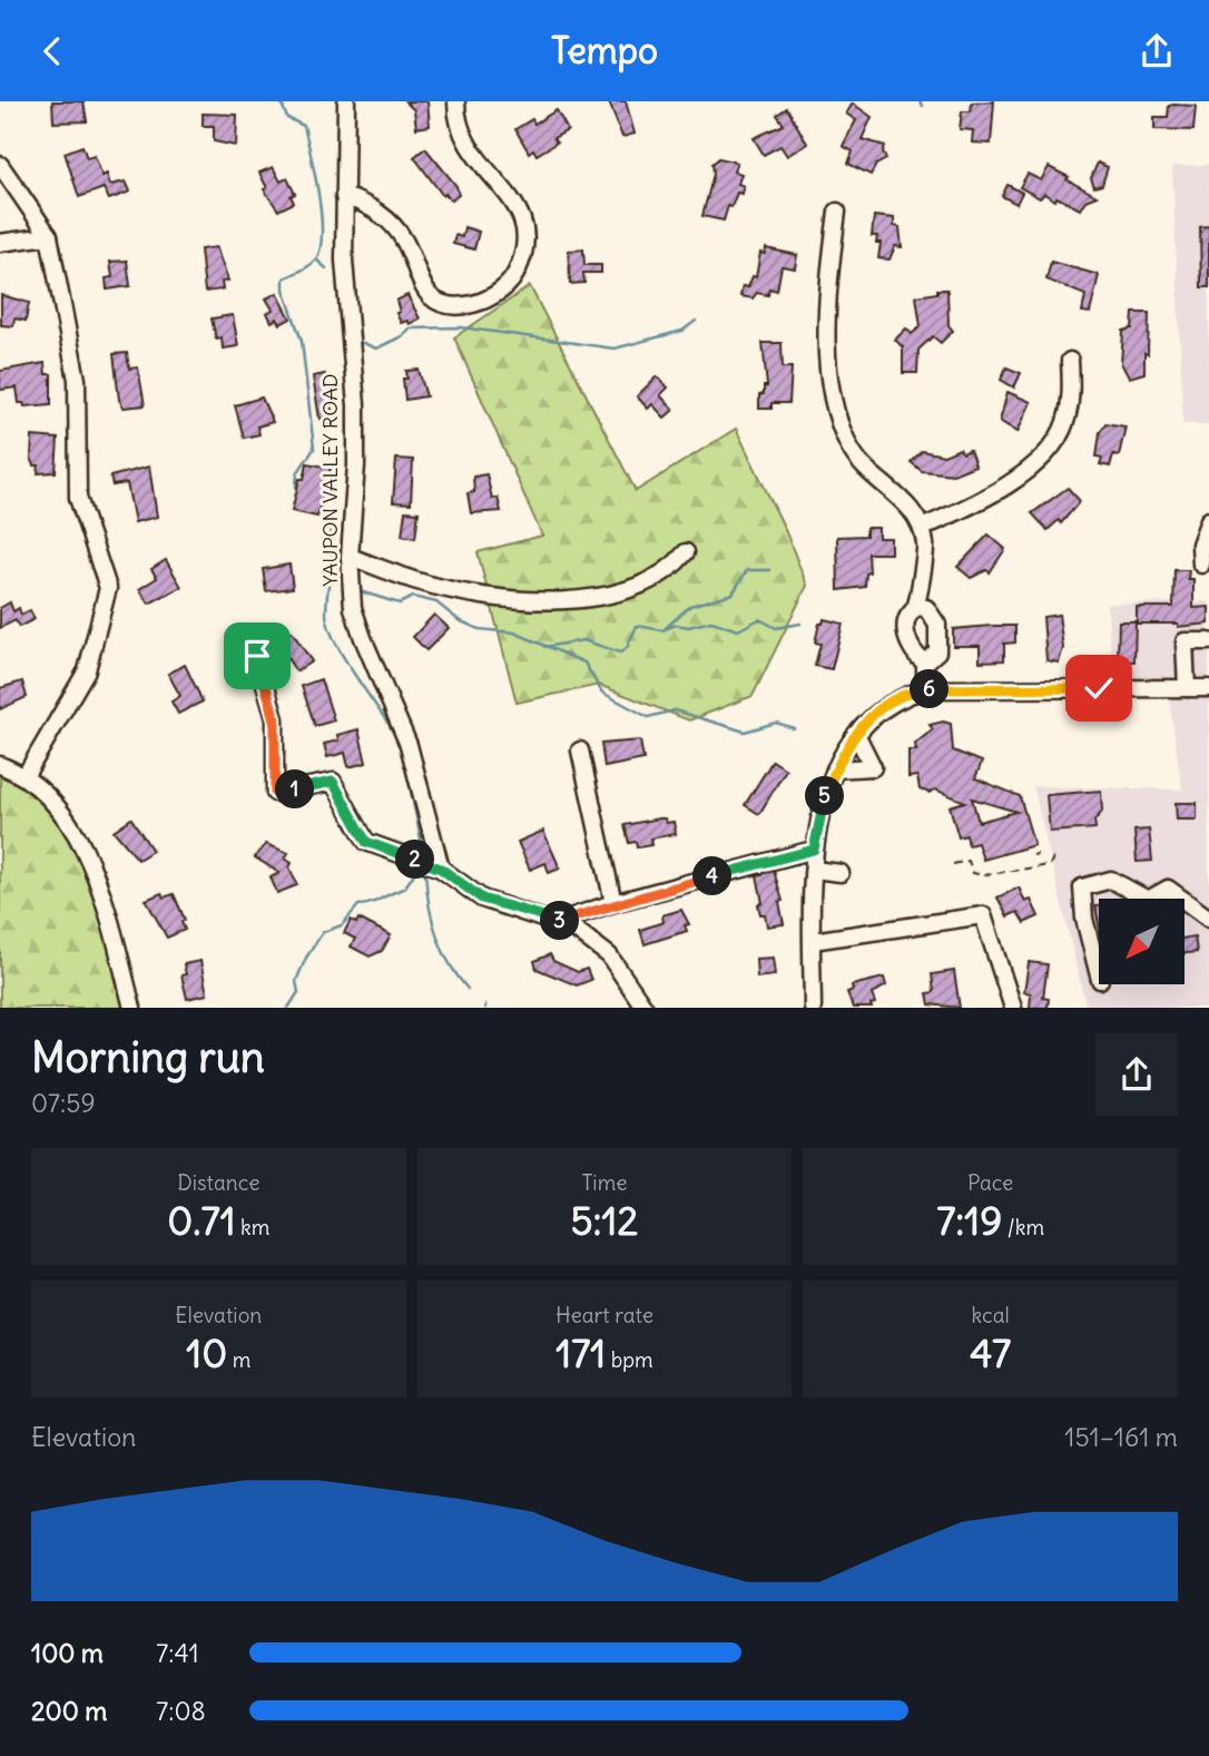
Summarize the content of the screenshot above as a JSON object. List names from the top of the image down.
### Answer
{
  "streets": {
    "street": ["YAUPON VALLEY ROAD"]
  },
  "north": "bottom left",
  "page": {
    "header": "Tempo",
    "pins": [
      "6",
      "1",
      "5",
      "2",
      "4",
      "3"
    ],
    "heading": ["Morning run", "07:59"],
    "stats": [
      ["Distance", "0.71 km"],
      ["Time", "5:12"],
      ["Pace", "7:19 /km"],
      ["Elevation", "10 m"],
      ["Heart rate", "171 bpm"],
      ["kcal", "47"]
    ],
    "chart": ["Elevation", "151–161 m"],
    "list": [
      {
        "name": "100 m",
        "note": "7:41"
      },
      {
        "name": "200 m",
        "note": "7:08"
      }
    ]
  }
}
